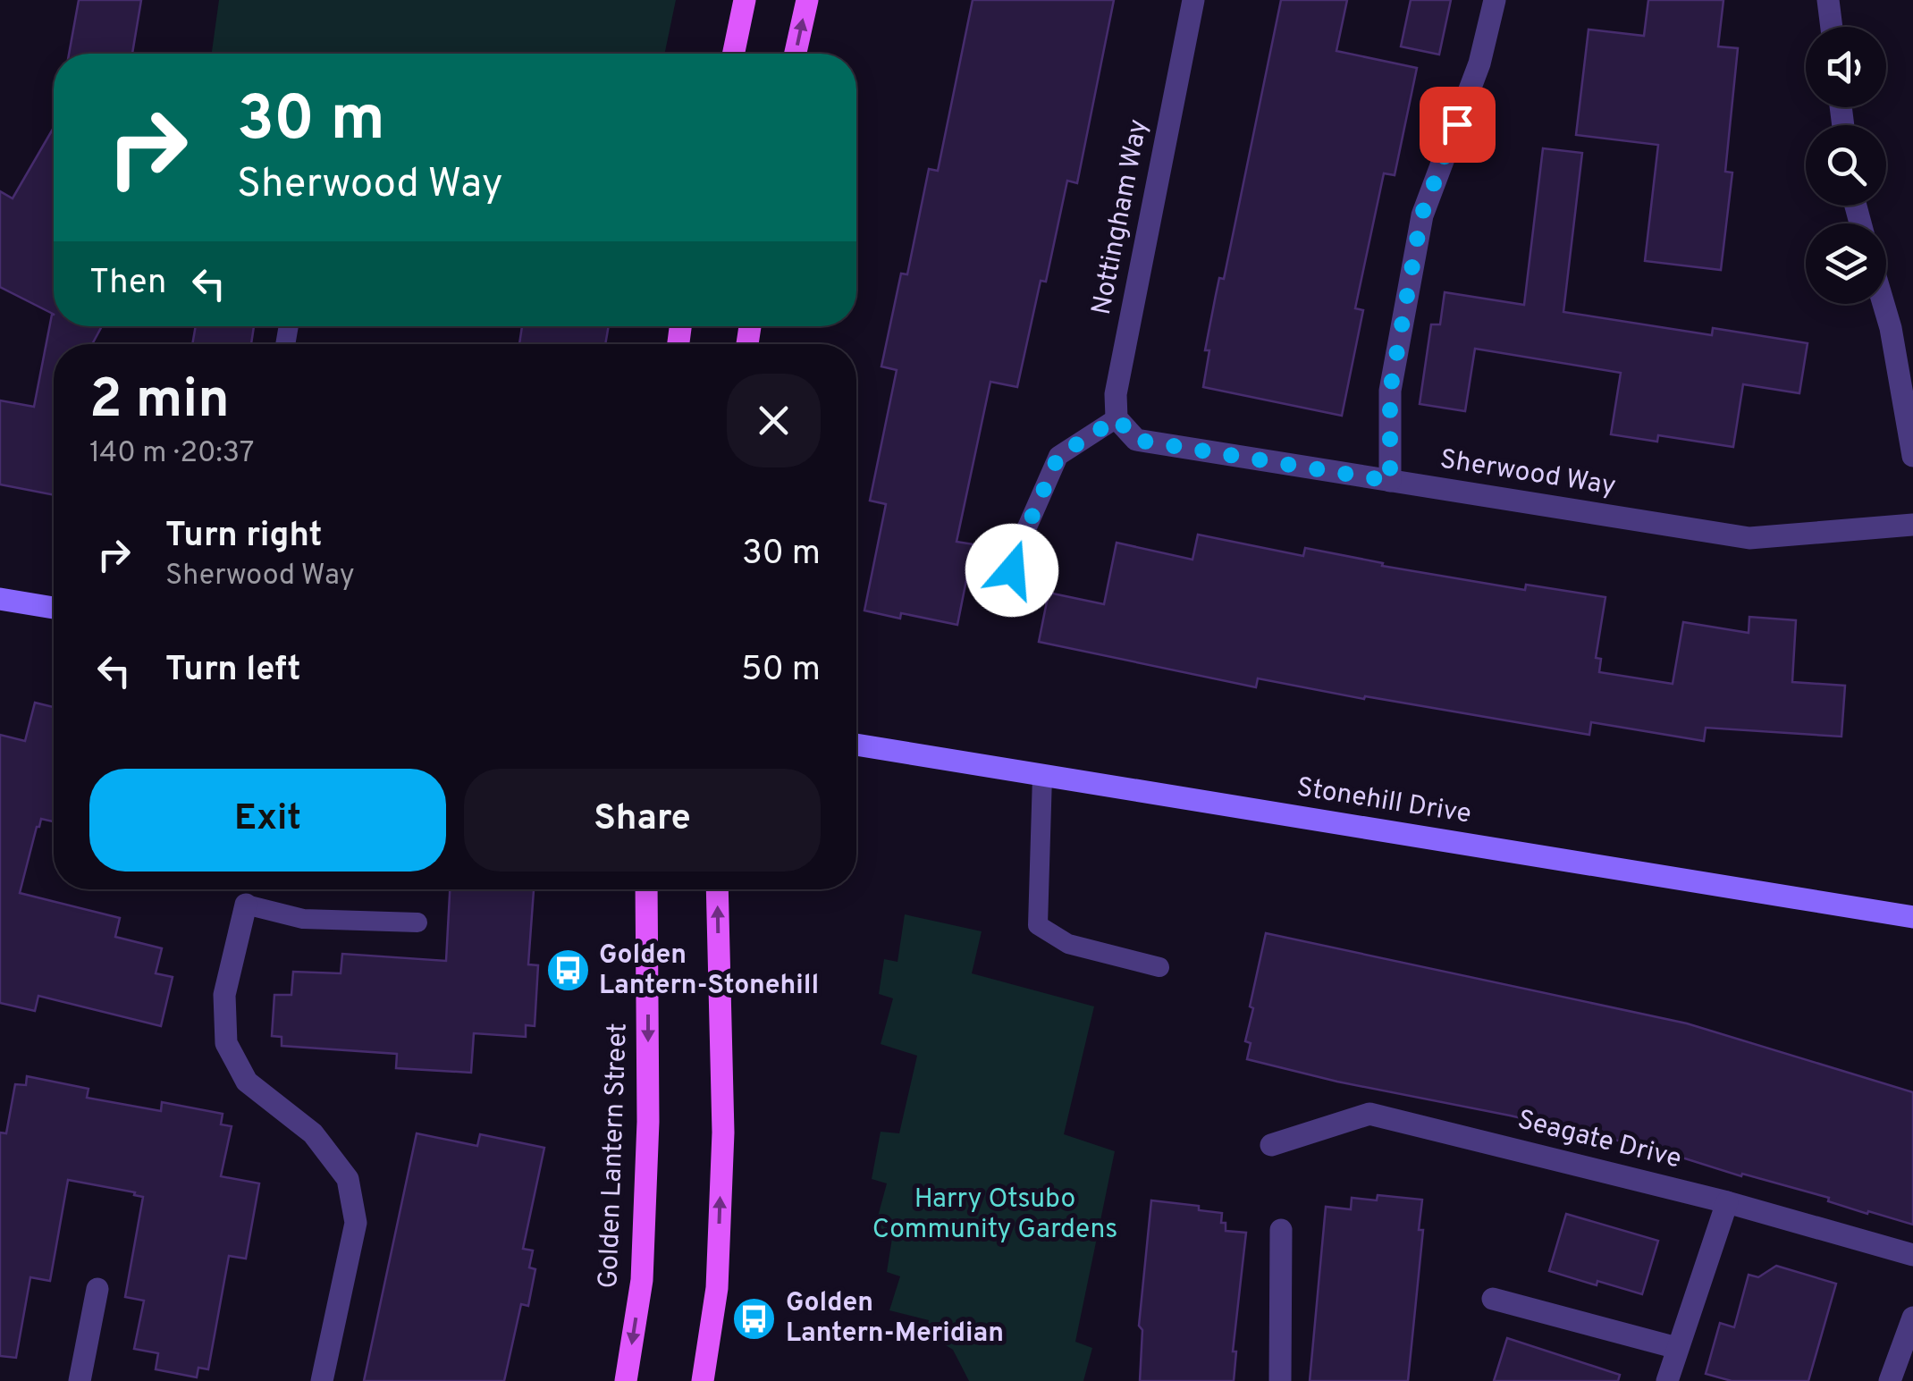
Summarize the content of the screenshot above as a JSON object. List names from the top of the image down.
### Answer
{
  "streets": {
    "main road": ["Stonehill Drive", "Golden Lantern Street"],
    "street": ["Nottingham Way", "Sherwood Way", "Seagate Drive"]
  },
  "crossings": [
    ["Nottingham Way", "Sherwood Way"]
  ],
  "parks": ["Harry Otsubo Community Gardens"],
  "places": {
    "bus stop": ["Golden Lantern-Stonehill", "Golden Lantern-Meridian"]
  },
  "page": {
    "turn": ["30 m", "Sherwood Way"],
    "then": "Then",
    "heading": ["2 min", "140 m · 20:37"],
    "list": [
      {
        "name": "Turn right",
        "note": "Sherwood Way",
        "value": "30 m"
      },
      {
        "name": "Turn left",
        "value": "50 m"
      }
    ],
    "buttons": ["Exit", "Share"]
  }
}
